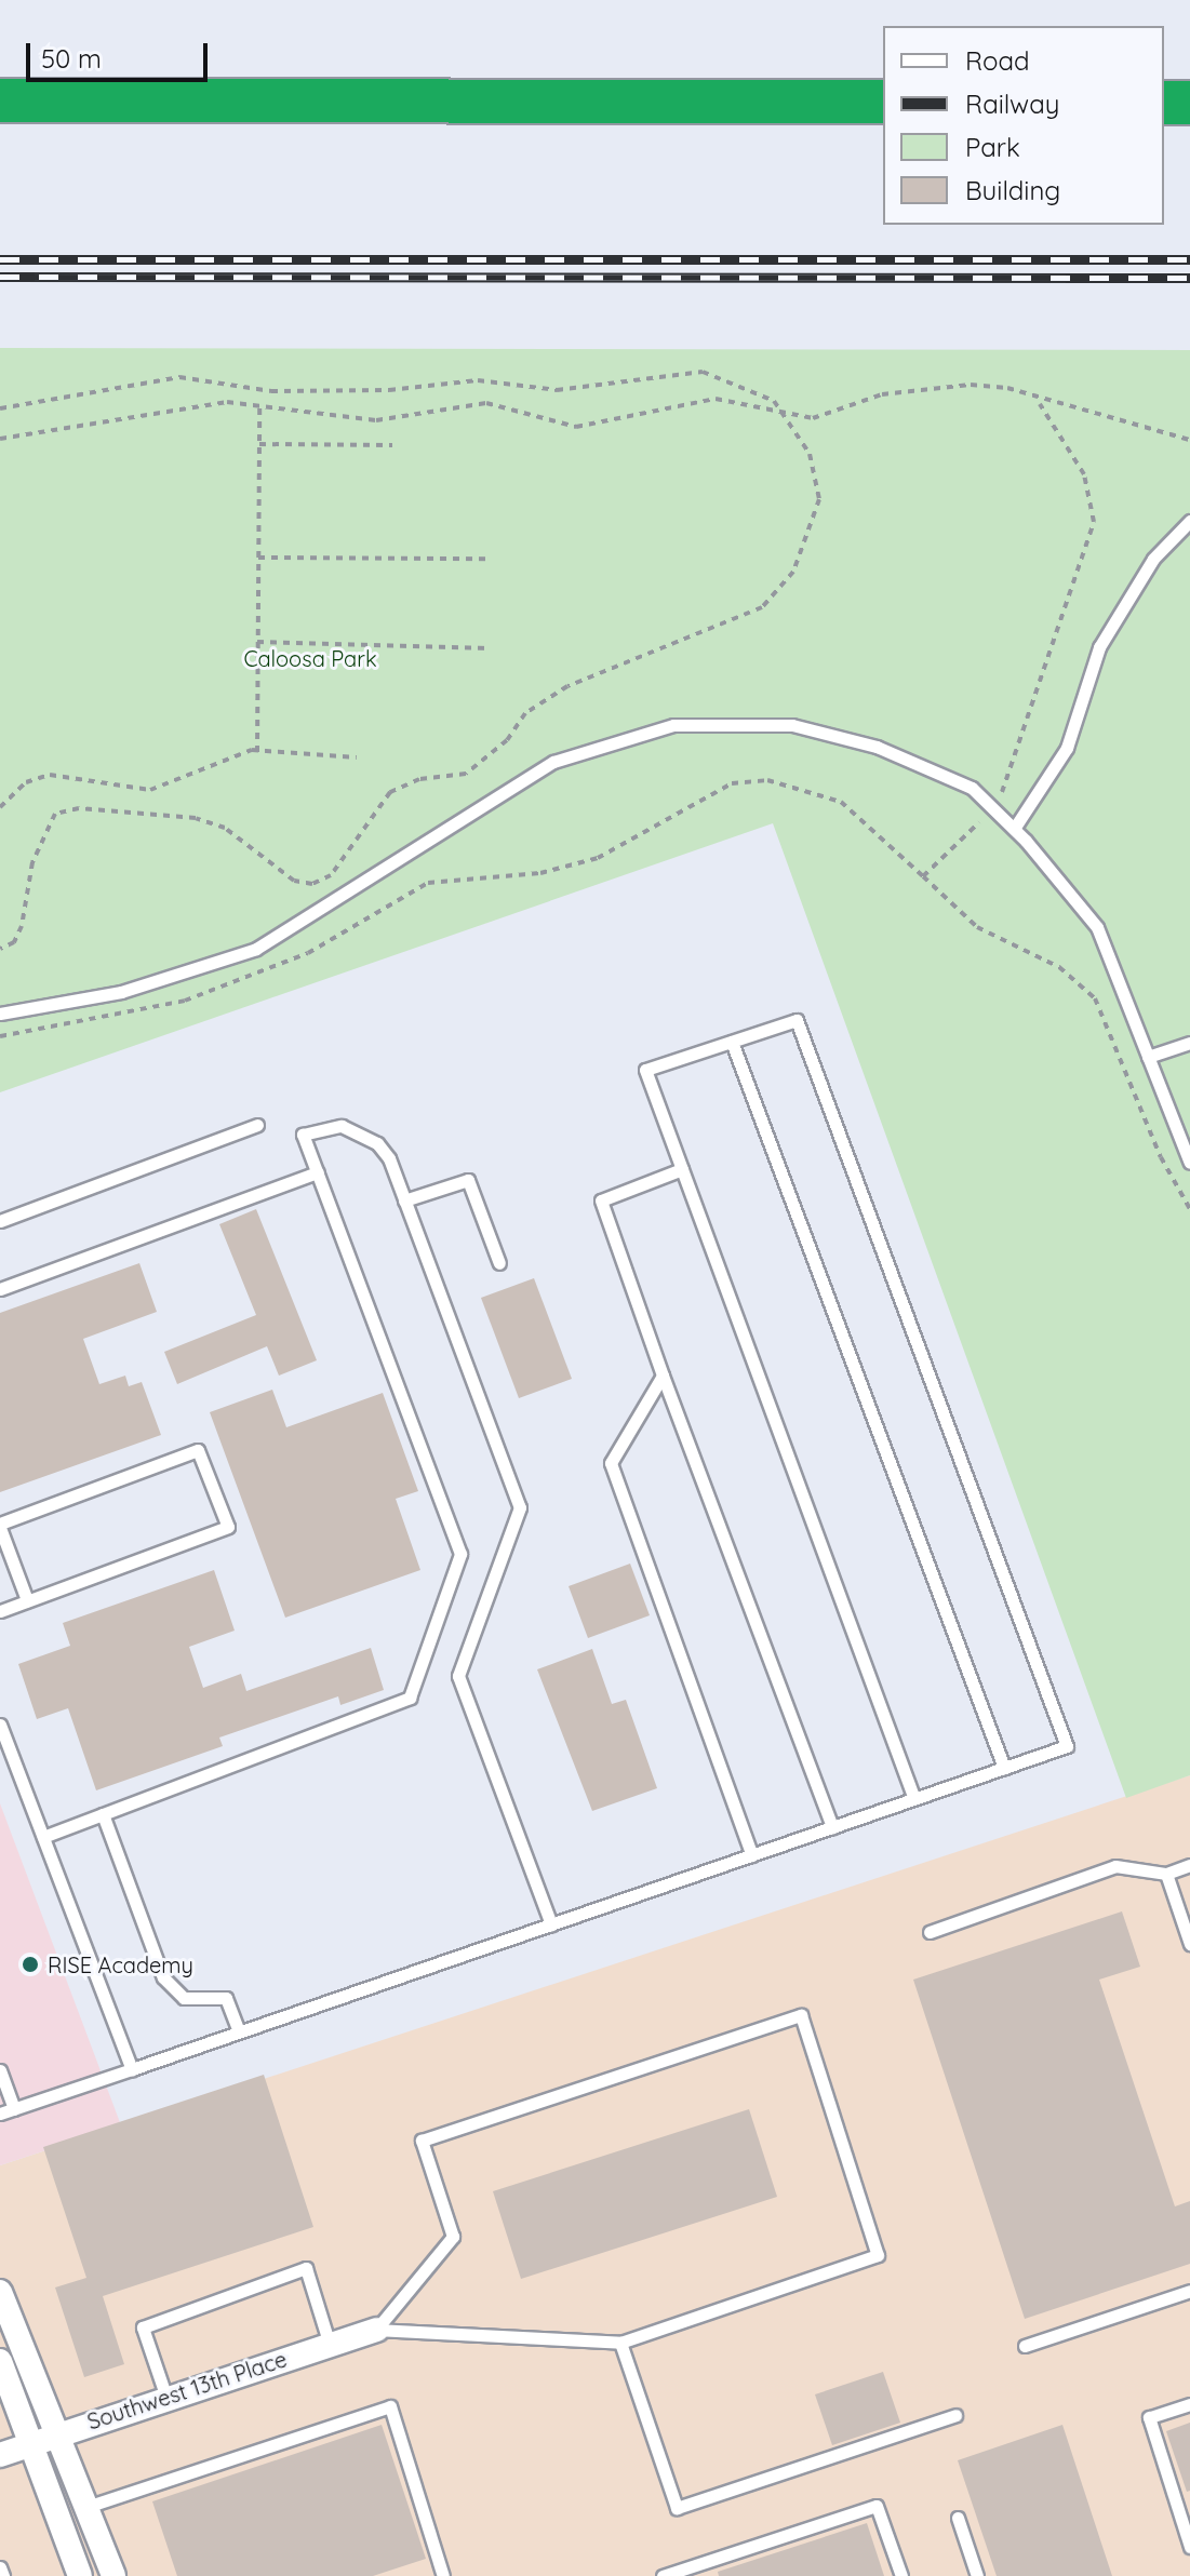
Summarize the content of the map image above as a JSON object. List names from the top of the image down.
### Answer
{
  "streets": {
    "street": ["Southwest 13th Place"]
  },
  "parks": ["Caloosa Park"],
  "places": ["RISE Academy"],
  "legend": [
    "Road",
    "Railway",
    "Park",
    "Building"
  ],
  "scale_bar": "50 m"
}
